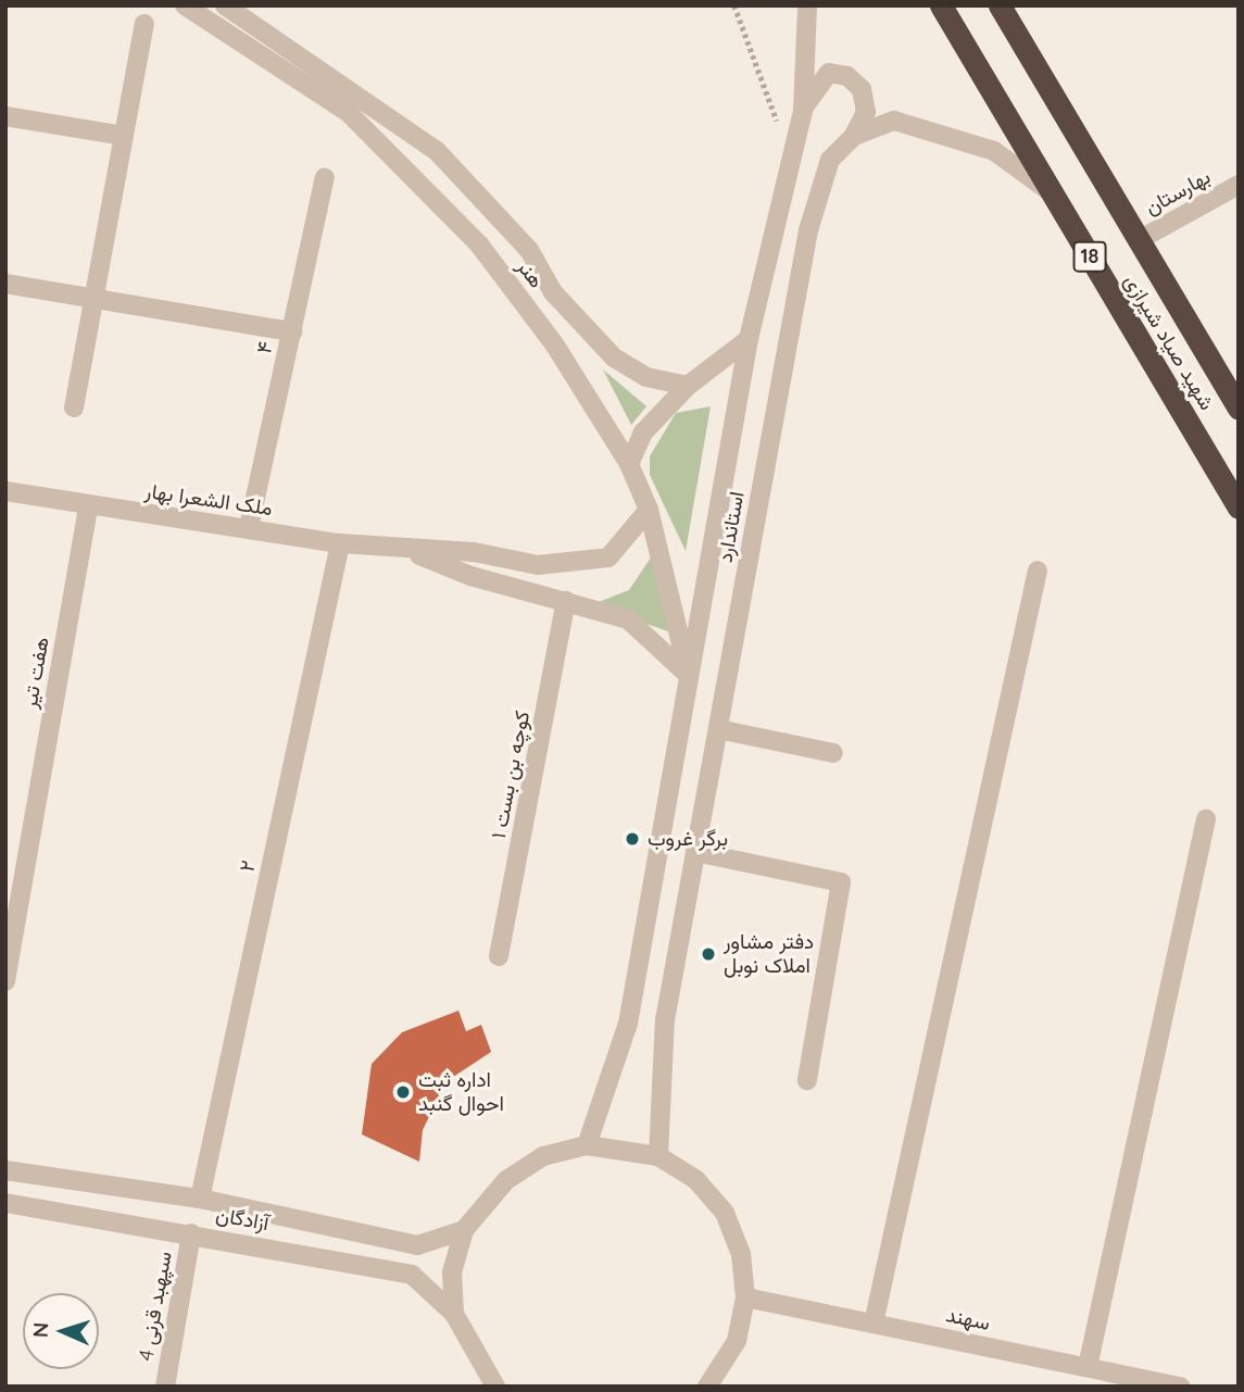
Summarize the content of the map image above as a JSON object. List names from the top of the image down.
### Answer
{
  "streets": {
    "highway": ["18", "شهید صیاد شیرازی"],
    "street": [
      "بهارستان",
      "هنر",
      "۴",
      "ملک الشعرا بهار",
      "استاندارد",
      "هفت تیر",
      "کوچه بن بست ۱",
      "۲",
      "آزادگان",
      "سپهبد قرنی 4",
      "سهند"
    ]
  },
  "crossings": [
    ["بهارستان", "شهید صیاد شیرازی"],
    ["هنر", "ملک الشعرا بهار"],
    ["هنر", "استاندارد"],
    ["شهید صیاد شیرازی", "استاندارد"],
    ["۴", "ملک الشعرا بهار"],
    ["ملک الشعرا بهار", "استاندارد"],
    ["ملک الشعرا بهار", "هفت تیر"],
    ["ملک الشعرا بهار", "کوچه بن بست ۱"],
    ["ملک الشعرا بهار", "۲"],
    ["۲", "آزادگان"],
    ["آزادگان", "سپهبد قرنی 4"]
  ],
  "places": ["برگر غروب", "دفتر مشاور املاک نوبل", "اداره ثبت احوال گنبد"],
  "north": "left"
}
